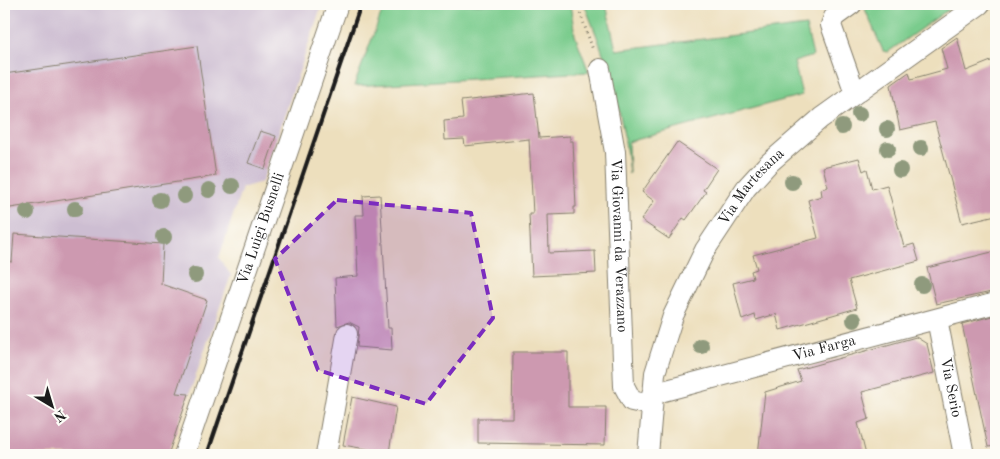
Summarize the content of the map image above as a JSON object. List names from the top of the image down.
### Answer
{
  "streets": {
    "street": [
      "Via Martesana",
      "Via Luigi Busnelli",
      "Via Giovanni da Verazzano",
      "Via Farga",
      "Via Serio"
    ]
  },
  "crossings": [
    ["Via Martesana", "Via Giovanni da Verazzano"],
    ["Via Martesana", "Via Farga"],
    ["Via Giovanni da Verazzano", "Via Farga"],
    ["Via Farga", "Via Serio"]
  ],
  "north": "bottom right"
}
